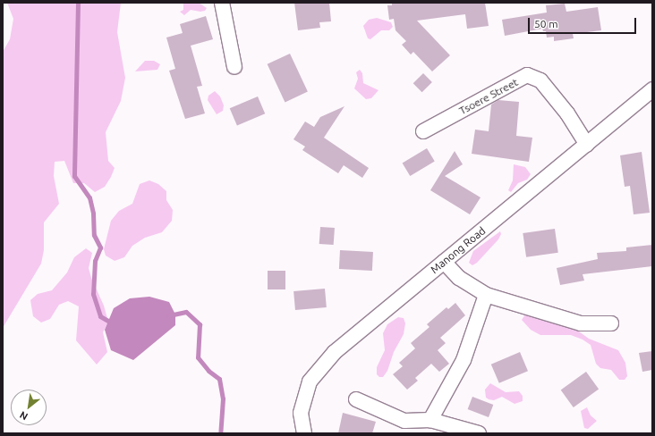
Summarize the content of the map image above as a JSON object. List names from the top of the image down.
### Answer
{
  "streets": {
    "street": ["Tsoere Street", "Manong Road"]
  },
  "crossings": [
    ["Tsoere Street", "Manong Road"]
  ],
  "scale_bar": "50 m",
  "north": "bottom left"
}
